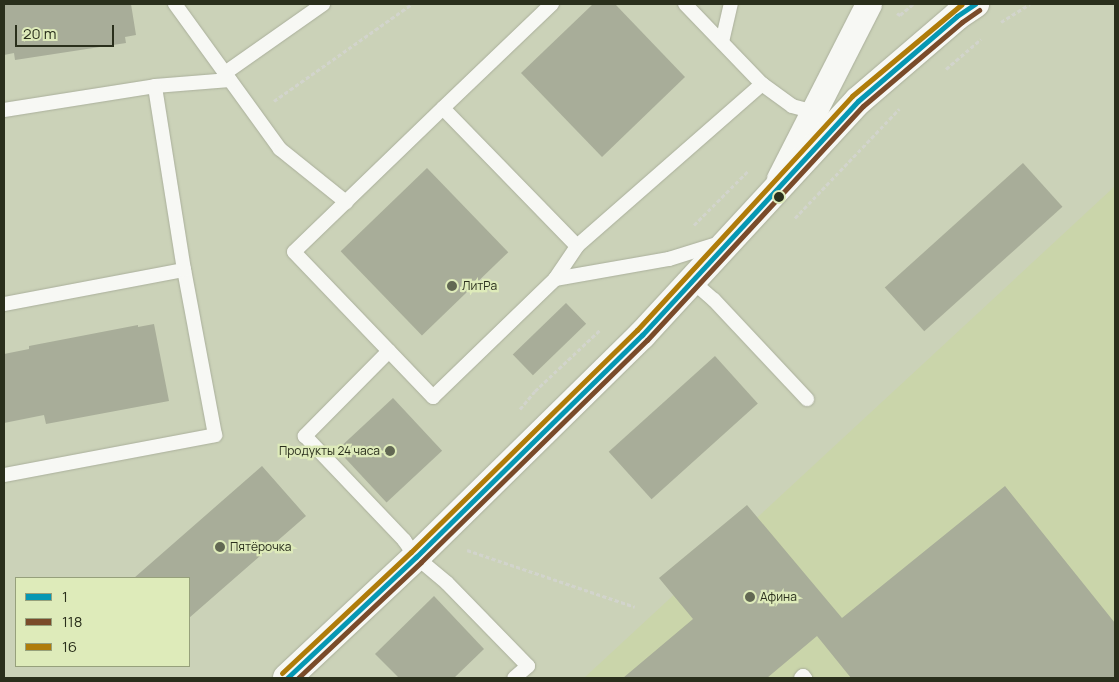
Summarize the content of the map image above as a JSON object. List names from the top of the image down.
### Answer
{
  "places": [
    "ЛитРа",
    "Продукты 24 часа",
    "Пятёрочка",
    "Афина"
  ],
  "lines": ["transit line 1", "transit line 16", "transit line 118"],
  "legend": ["1", "118", "16"],
  "scale_bar": "20 m"
}
